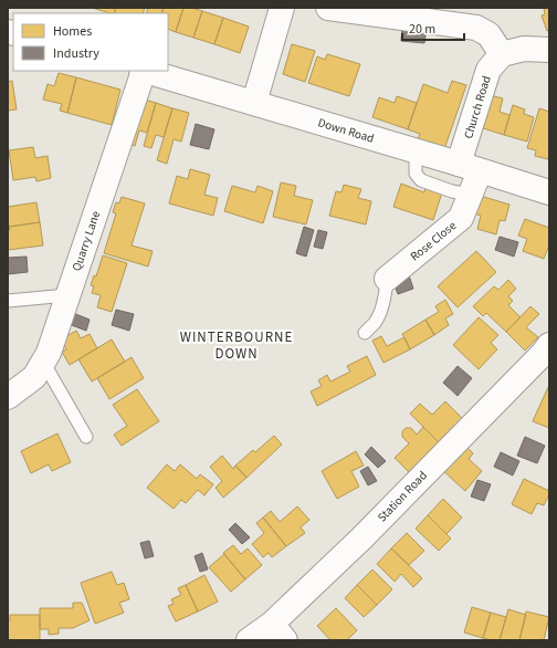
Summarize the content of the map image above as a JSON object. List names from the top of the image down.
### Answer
{
  "streets": {
    "street": [
      "Church Road",
      "Down Road",
      "Quarry Lane",
      "Rose Close",
      "Station Road"
    ]
  },
  "crossings": [
    ["Church Road", "Down Road"],
    ["Church Road", "Rose Close"],
    ["Down Road", "Rose Close"]
  ],
  "districts": ["WINTERBOURNE DOWN"],
  "legend": ["Homes", "Industry"],
  "scale_bar": "20 m"
}
